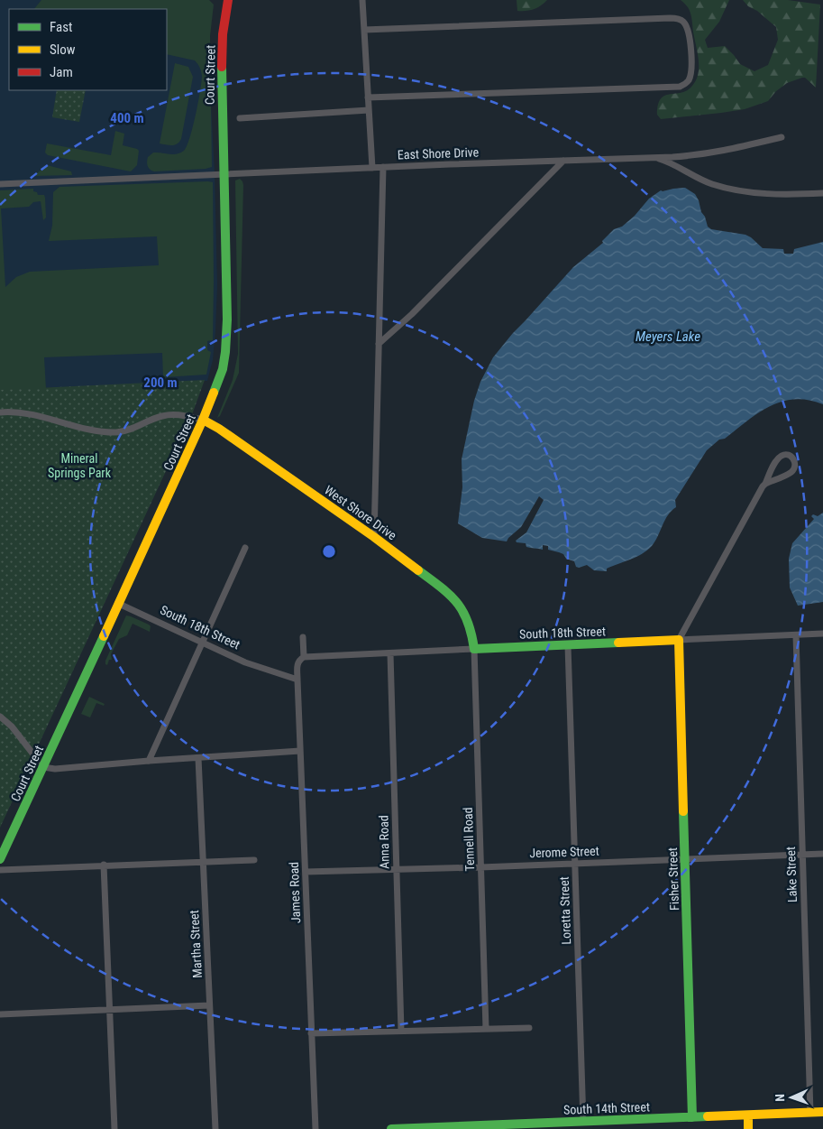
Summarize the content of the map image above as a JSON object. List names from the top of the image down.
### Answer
{
  "streets": {
    "main road": [
      "Court Street",
      "West Shore Drive",
      "South 18th Street",
      "Fisher Street",
      "South 14th Street"
    ],
    "street": [
      "East Shore Drive",
      "Tennell Road",
      "Anna Road",
      "Jerome Street",
      "Lake Street",
      "James Road",
      "Loretta Street",
      "Martha Street"
    ]
  },
  "crossings": [
    ["Court Street", "East Shore Drive"],
    ["Court Street", "West Shore Drive"],
    ["Court Street", "South 18th Street"],
    ["West Shore Drive", "South 18th Street"],
    ["West Shore Drive", "Tennell Road"],
    ["South 18th Street", "Tennell Road"],
    ["South 18th Street", "Anna Road"],
    ["South 18th Street", "Lake Street"],
    ["South 18th Street", "Fisher Street"],
    ["South 18th Street", "James Road"],
    ["South 18th Street", "Loretta Street"],
    ["Tennell Road", "Jerome Street"],
    ["Anna Road", "Jerome Street"],
    ["Jerome Street", "Lake Street"],
    ["Jerome Street", "Fisher Street"],
    ["Jerome Street", "James Road"],
    ["Jerome Street", "Loretta Street"],
    ["Lake Street", "South 14th Street"],
    ["Fisher Street", "South 14th Street"],
    ["Loretta Street", "South 14th Street"]
  ],
  "water": ["Meyers Lake"],
  "parks": ["Mineral Springs Park"],
  "legend": ["Fast", "Slow", "Jam"],
  "north": "left",
  "rings": ["400 m", "200 m"]
}
